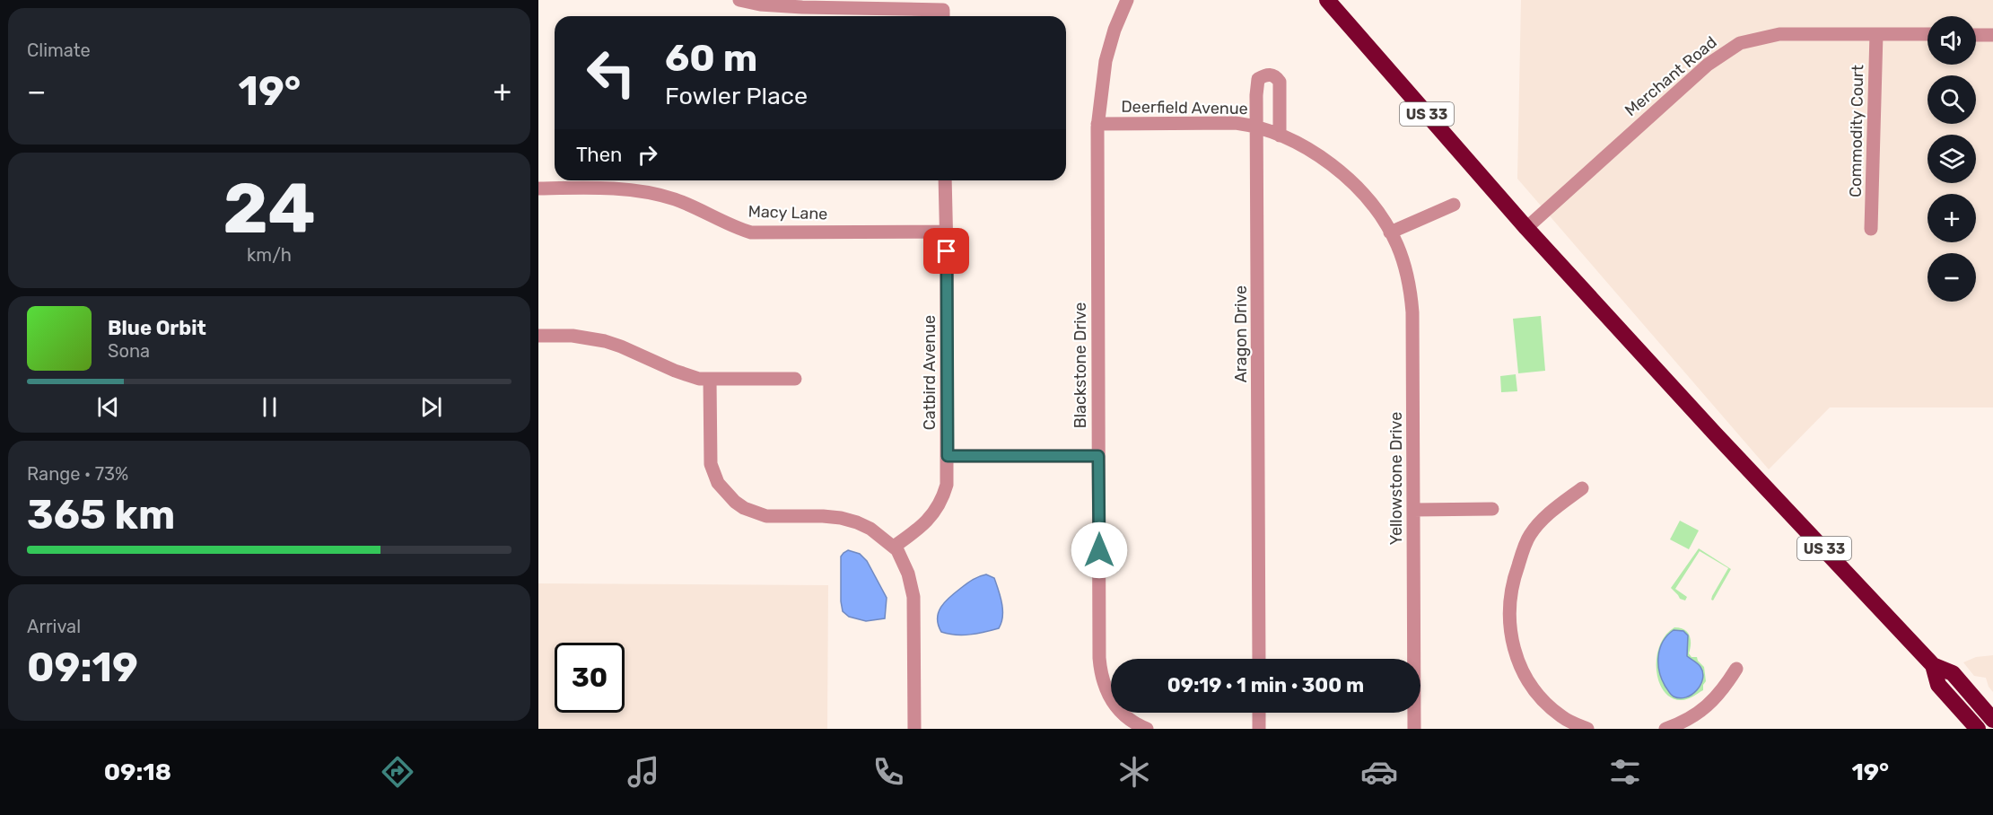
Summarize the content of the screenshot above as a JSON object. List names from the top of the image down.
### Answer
{
  "streets": {
    "highway": ["US 33"],
    "street": [
      "Merchant Road",
      "Deerfield Avenue",
      "Commodity Court",
      "Macy Lane",
      "Aragon Drive",
      "Blackstone Drive",
      "Catbird Avenue",
      "Yellowstone Drive"
    ]
  },
  "crossings": [
    ["Merchant Road", "US 33"],
    ["Merchant Road", "Commodity Court"],
    ["Deerfield Avenue", "Aragon Drive"],
    ["Deerfield Avenue", "Blackstone Drive"],
    ["Deerfield Avenue", "Yellowstone Drive"],
    ["Macy Lane", "Catbird Avenue"]
  ],
  "page": {
    "tile": [
      "Climate",
      ["24", "km/h"],
      ["Range · 73%", "365 km"],
      ["Arrival", "09:19"]
    ],
    "map_buttons": ["+", "−"],
    "turn": ["60 m", "Fowler Place"],
    "heat": ["−", "19°", "+"],
    "then": "Then",
    "song": ["Blue Orbit", "Sona"],
    "limit": "30",
    "trip": "09:19 · 1 min · 300 m",
    "tabs": ["09:18", "19°"]
  }
}
